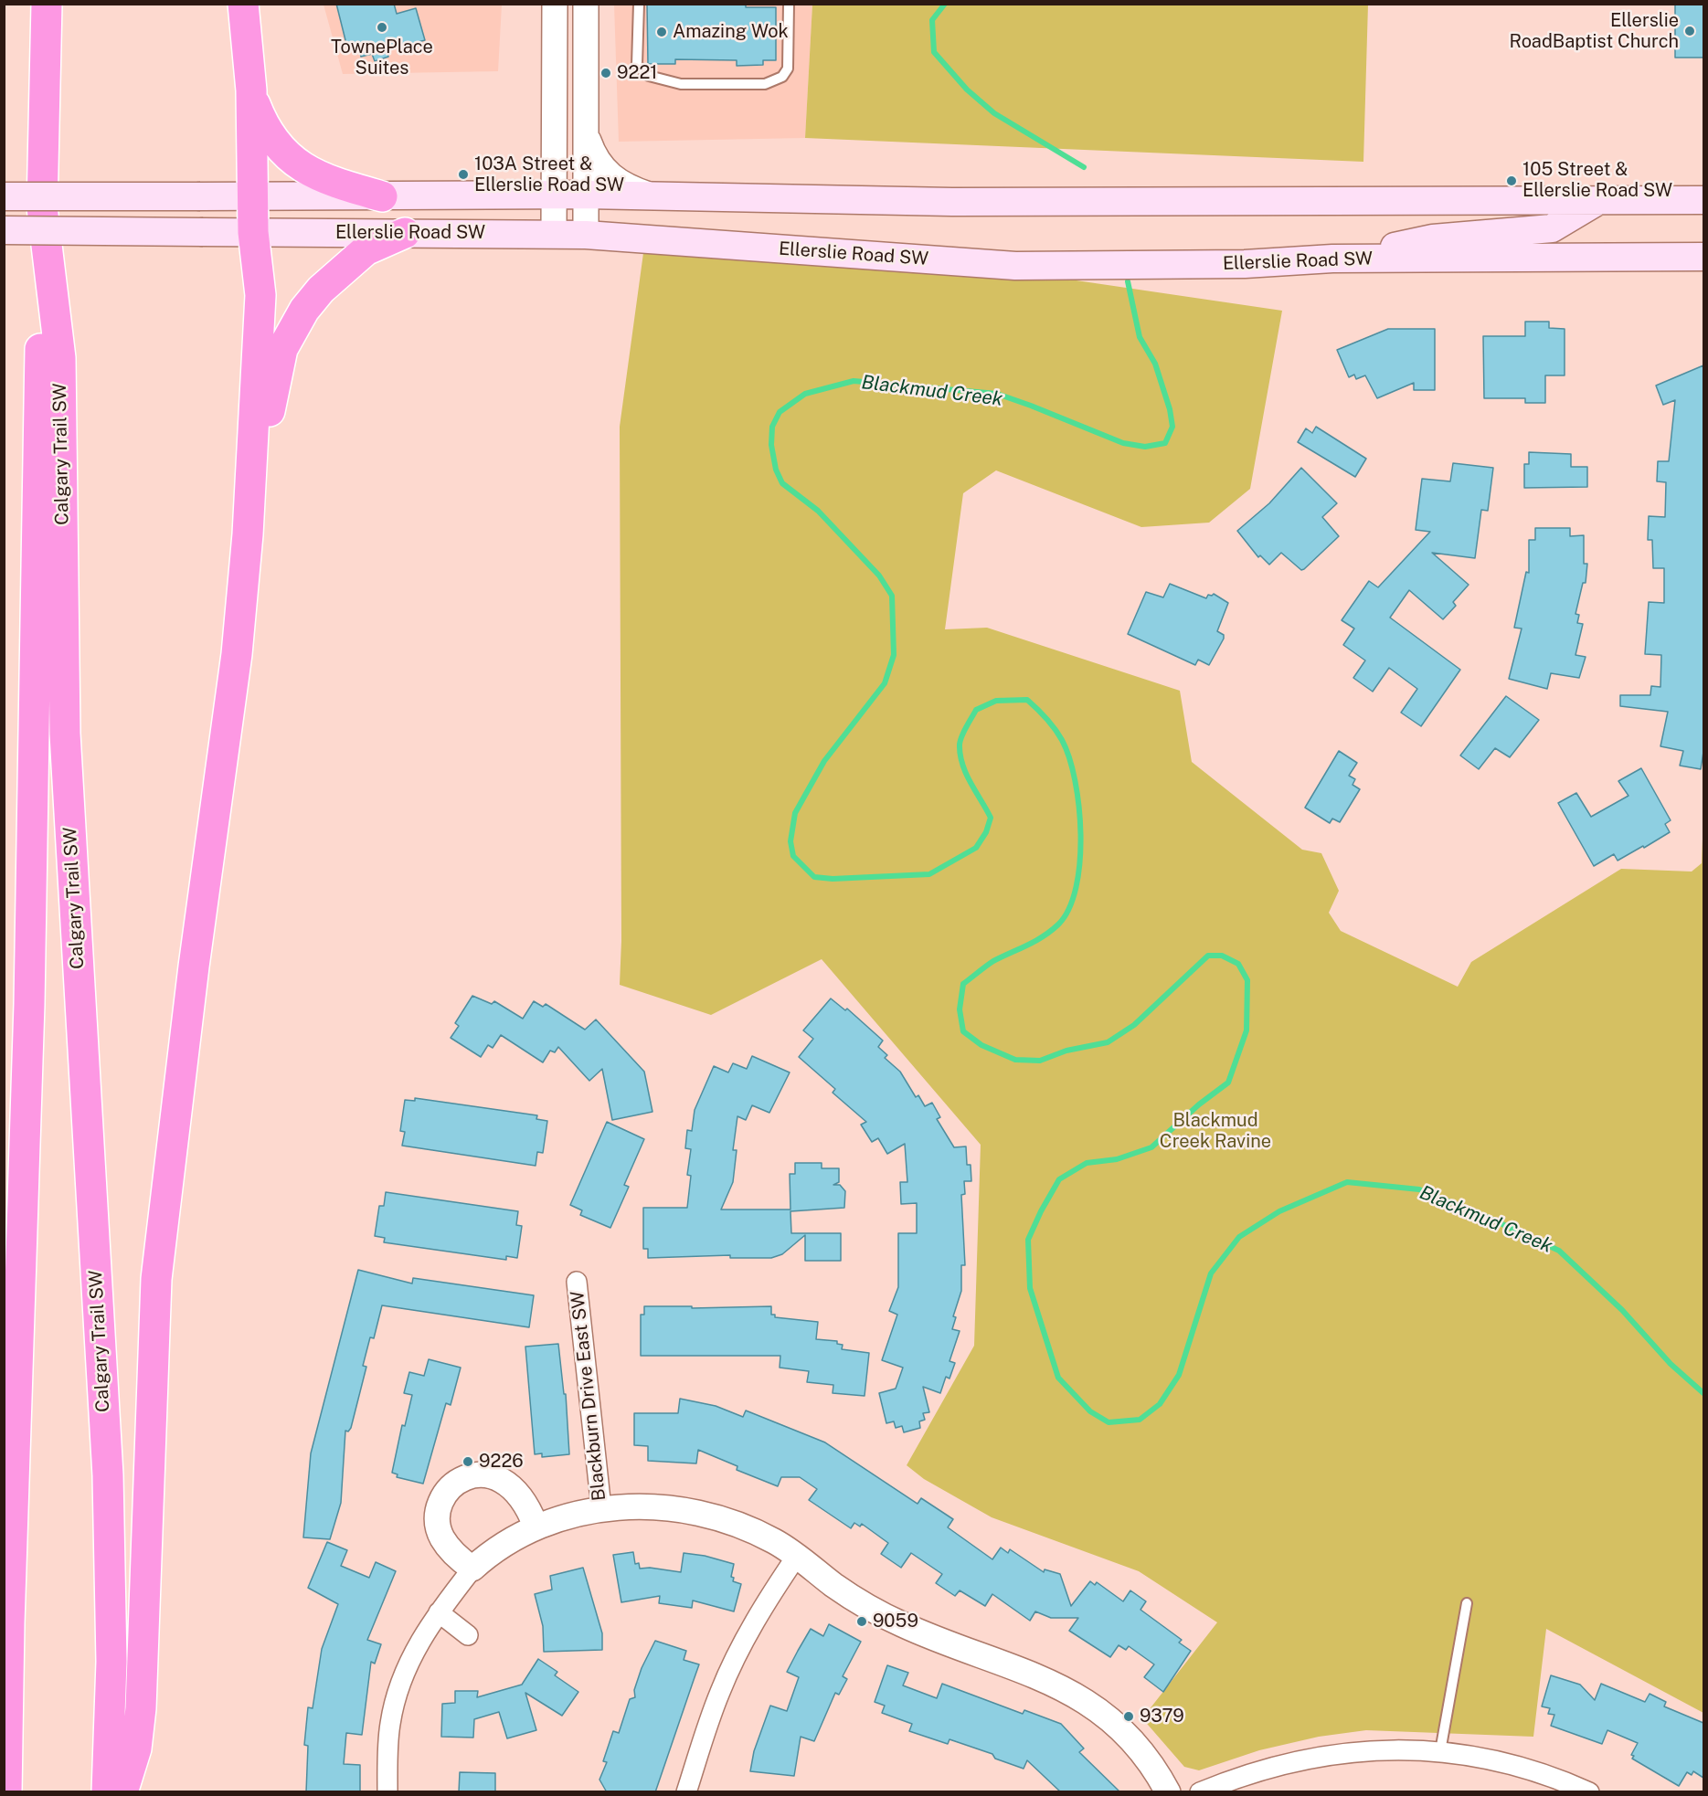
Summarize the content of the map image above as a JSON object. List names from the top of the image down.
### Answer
{
  "streets": {
    "highway": ["Calgary Trail SW"],
    "main road": ["Ellerslie Road SW"],
    "street": ["Blackburn Drive East SW"]
  },
  "water": ["Blackmud Creek"],
  "parks": ["Blackmud Creek Ravine"],
  "places": [
    "TownePlace Suites",
    "Ellerslie RoadBaptist Church",
    "Amazing Wok",
    "9221",
    "103A Street & Ellerslie Road SW",
    "105 Street & Ellerslie Road SW",
    "9226",
    "9059",
    "9379"
  ]
}
